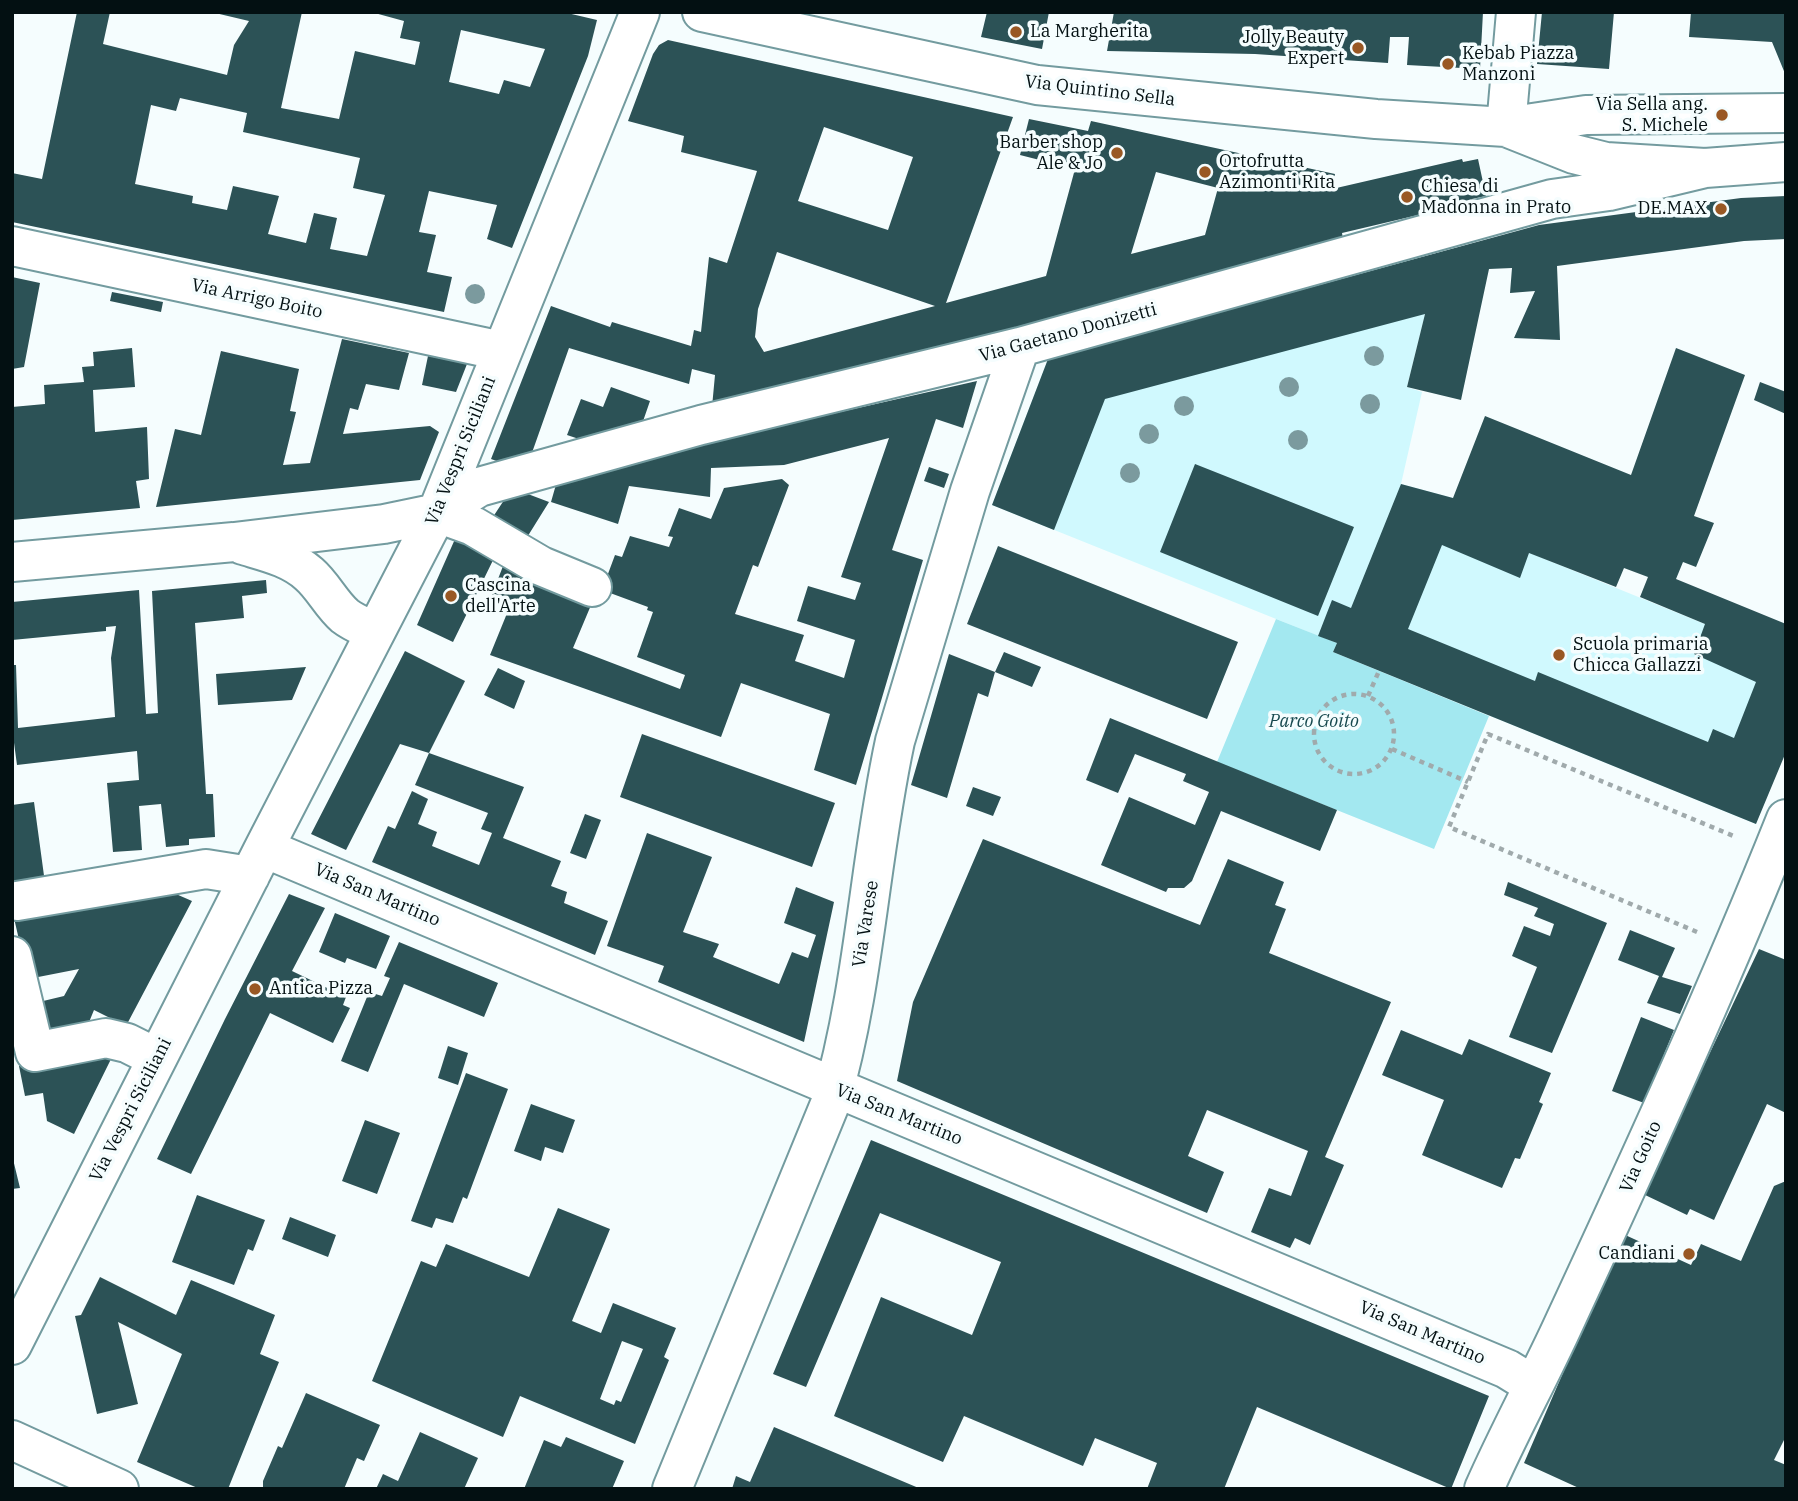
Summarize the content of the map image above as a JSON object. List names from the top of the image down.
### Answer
{
  "streets": {
    "street": [
      "Via Quintino Sella",
      "Via Arrigo Boito",
      "Via Gaetano Donizetti",
      "Via Vespri Siciliani",
      "Via San Martino",
      "Via Varese",
      "Via Goito"
    ]
  },
  "crossings": [
    ["Via Arrigo Boito", "Via Vespri Siciliani"],
    ["Via Gaetano Donizetti", "Via Vespri Siciliani"],
    ["Via Gaetano Donizetti", "Via Varese"],
    ["Via Vespri Siciliani", "Via San Martino"],
    ["Via San Martino", "Via Varese"],
    ["Via San Martino", "Via Goito"]
  ],
  "parks": ["Parco Goito"],
  "places": [
    "La Margherita",
    "Jolly Beauty Expert",
    "Kebab Piazza Manzoni",
    "Via Sella ang. S. Michele",
    "Barber shop Ale & Jo",
    "Ortofrutta Azimonti Rita",
    "Chiesa di Madonna in Prato",
    "DE.MAX",
    "Cascina dell'Arte",
    "Scuola primaria Chicca Gallazzi",
    "Antica Pizza",
    "Candiani"
  ]
}
